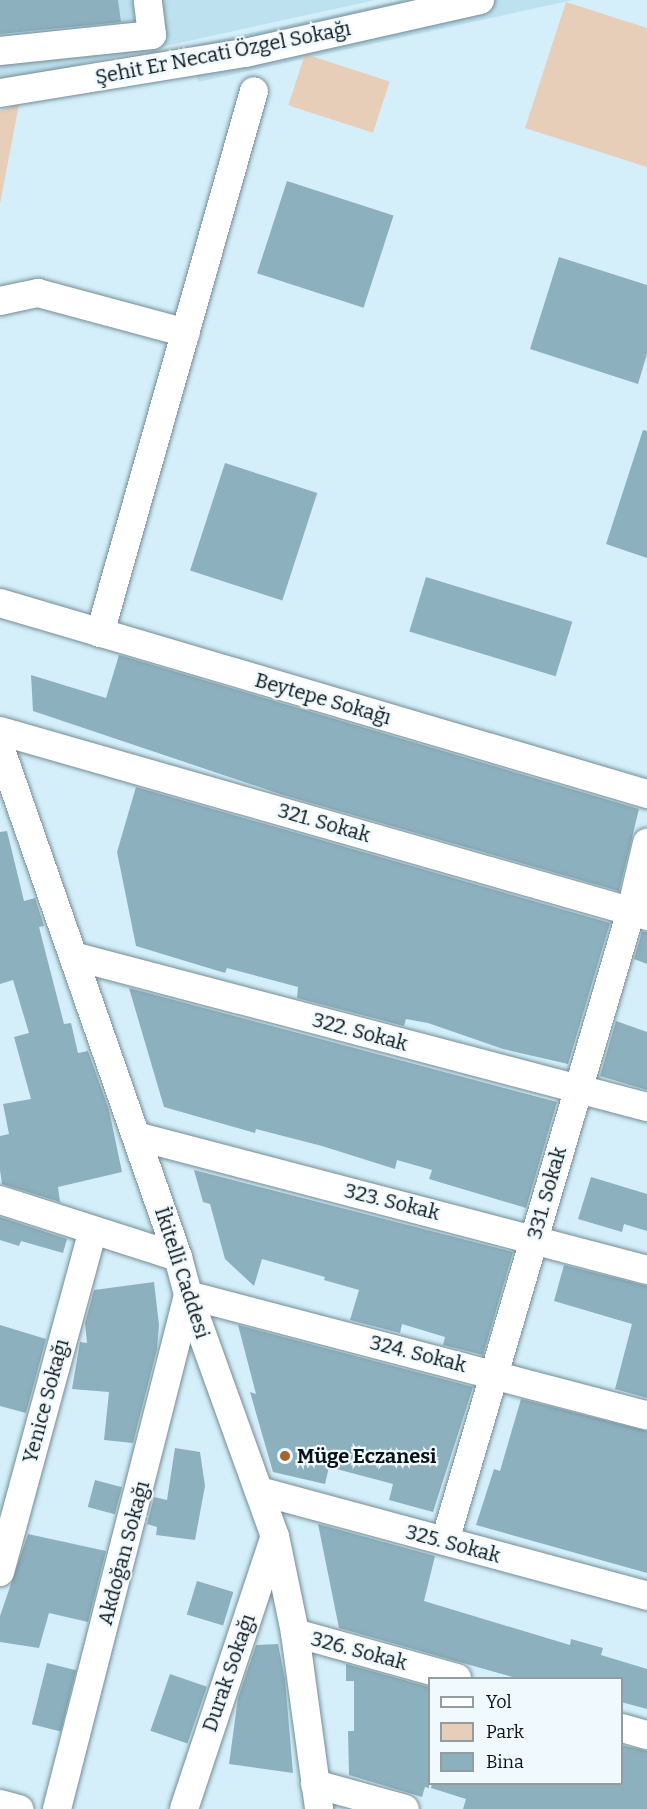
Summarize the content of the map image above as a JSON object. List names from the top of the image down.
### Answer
{
  "streets": {
    "street": [
      "Şehit Er Necati Özgel Sokağı",
      "Beytepe Sokağı",
      "321. Sokak",
      "322. Sokak",
      "331. Sokak",
      "323. Sokak",
      "İkitelli Caddesi",
      "324. Sokak",
      "Yenice Sokağı",
      "325. Sokak",
      "Akdoğan Sokağı",
      "326. Sokak",
      "Durak Sokağı"
    ]
  },
  "crossings": [
    ["321. Sokak", "331. Sokak"],
    ["322. Sokak", "331. Sokak"],
    ["322. Sokak", "İkitelli Caddesi"],
    ["331. Sokak", "323. Sokak"],
    ["331. Sokak", "324. Sokak"],
    ["331. Sokak", "325. Sokak"],
    ["323. Sokak", "İkitelli Caddesi"],
    ["İkitelli Caddesi", "324. Sokak"],
    ["İkitelli Caddesi", "325. Sokak"],
    ["İkitelli Caddesi", "Akdoğan Sokağı"],
    ["İkitelli Caddesi", "326. Sokak"],
    ["İkitelli Caddesi", "Durak Sokağı"],
    ["324. Sokak", "Akdoğan Sokağı"]
  ],
  "places": ["Müge Eczanesi"],
  "legend": ["Yol", "Park", "Bina"]
}
